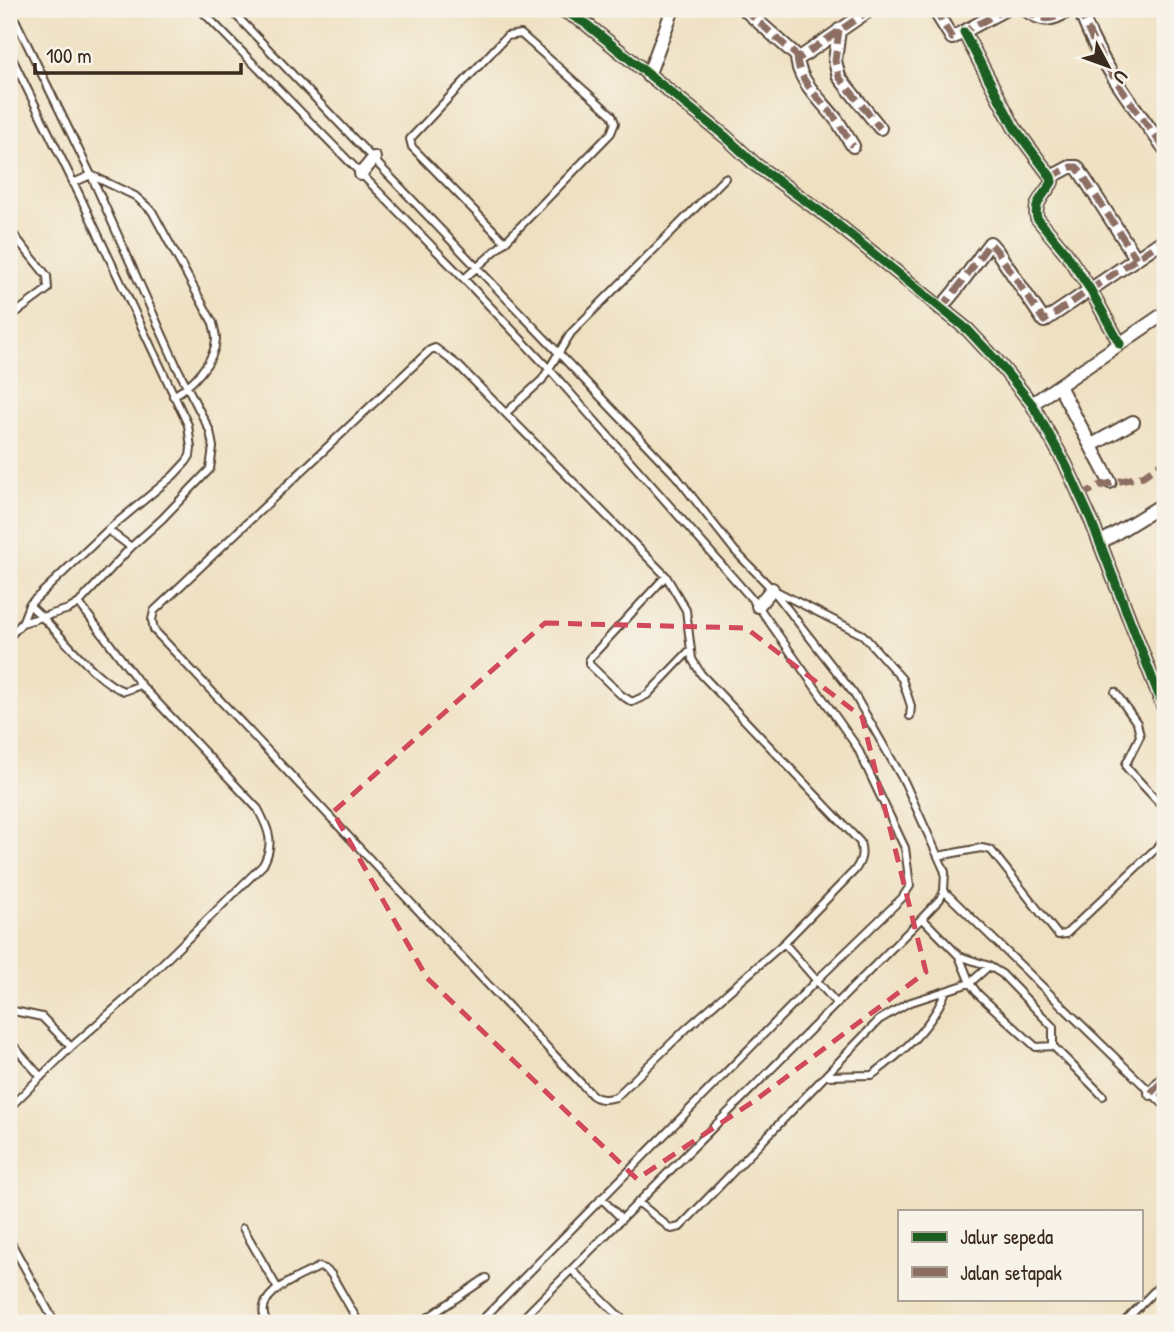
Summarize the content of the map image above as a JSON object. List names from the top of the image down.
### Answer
{
  "legend": ["Jalur sepeda", "Jalan setapak"],
  "scale_bar": "100 m",
  "north": "bottom right"
}
